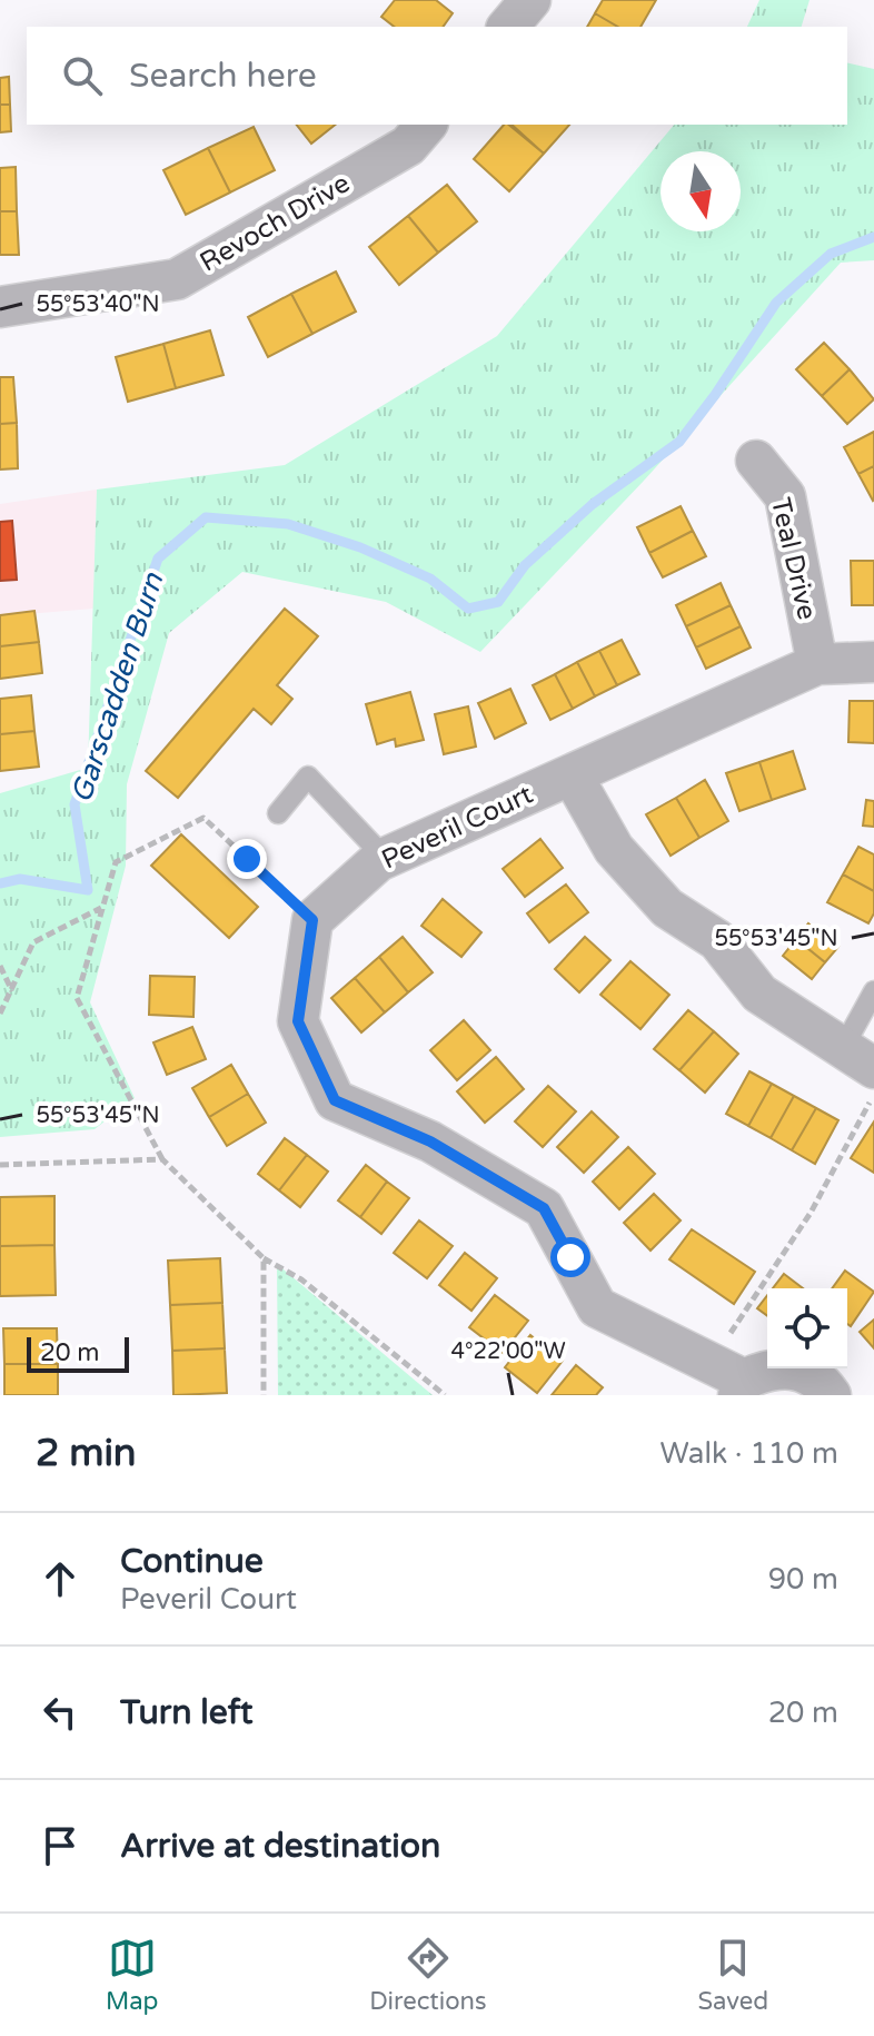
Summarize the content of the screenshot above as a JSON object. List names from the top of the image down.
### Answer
{
  "streets": {
    "street": ["Revoch Drive", "Teal Drive", "Peveril Court"]
  },
  "crossings": [
    ["Teal Drive", "Peveril Court"]
  ],
  "water": ["Garscadden Burn"],
  "scale_bar": "20 m",
  "north": "bottom",
  "page": {
    "search": "Search here",
    "scale": "20 m",
    "heading": ["2 min", "Walk · 110 m"],
    "list": [
      ["Continue", "Peveril Court", "90 m"],
      ["Turn left", "20 m"],
      "Arrive at destination"
    ],
    "nav": ["Map", "Directions", "Saved"]
  },
  "coordinates": ["55°53'40\"N", "55°53'45\"N", "4°22'00\"W"]
}
